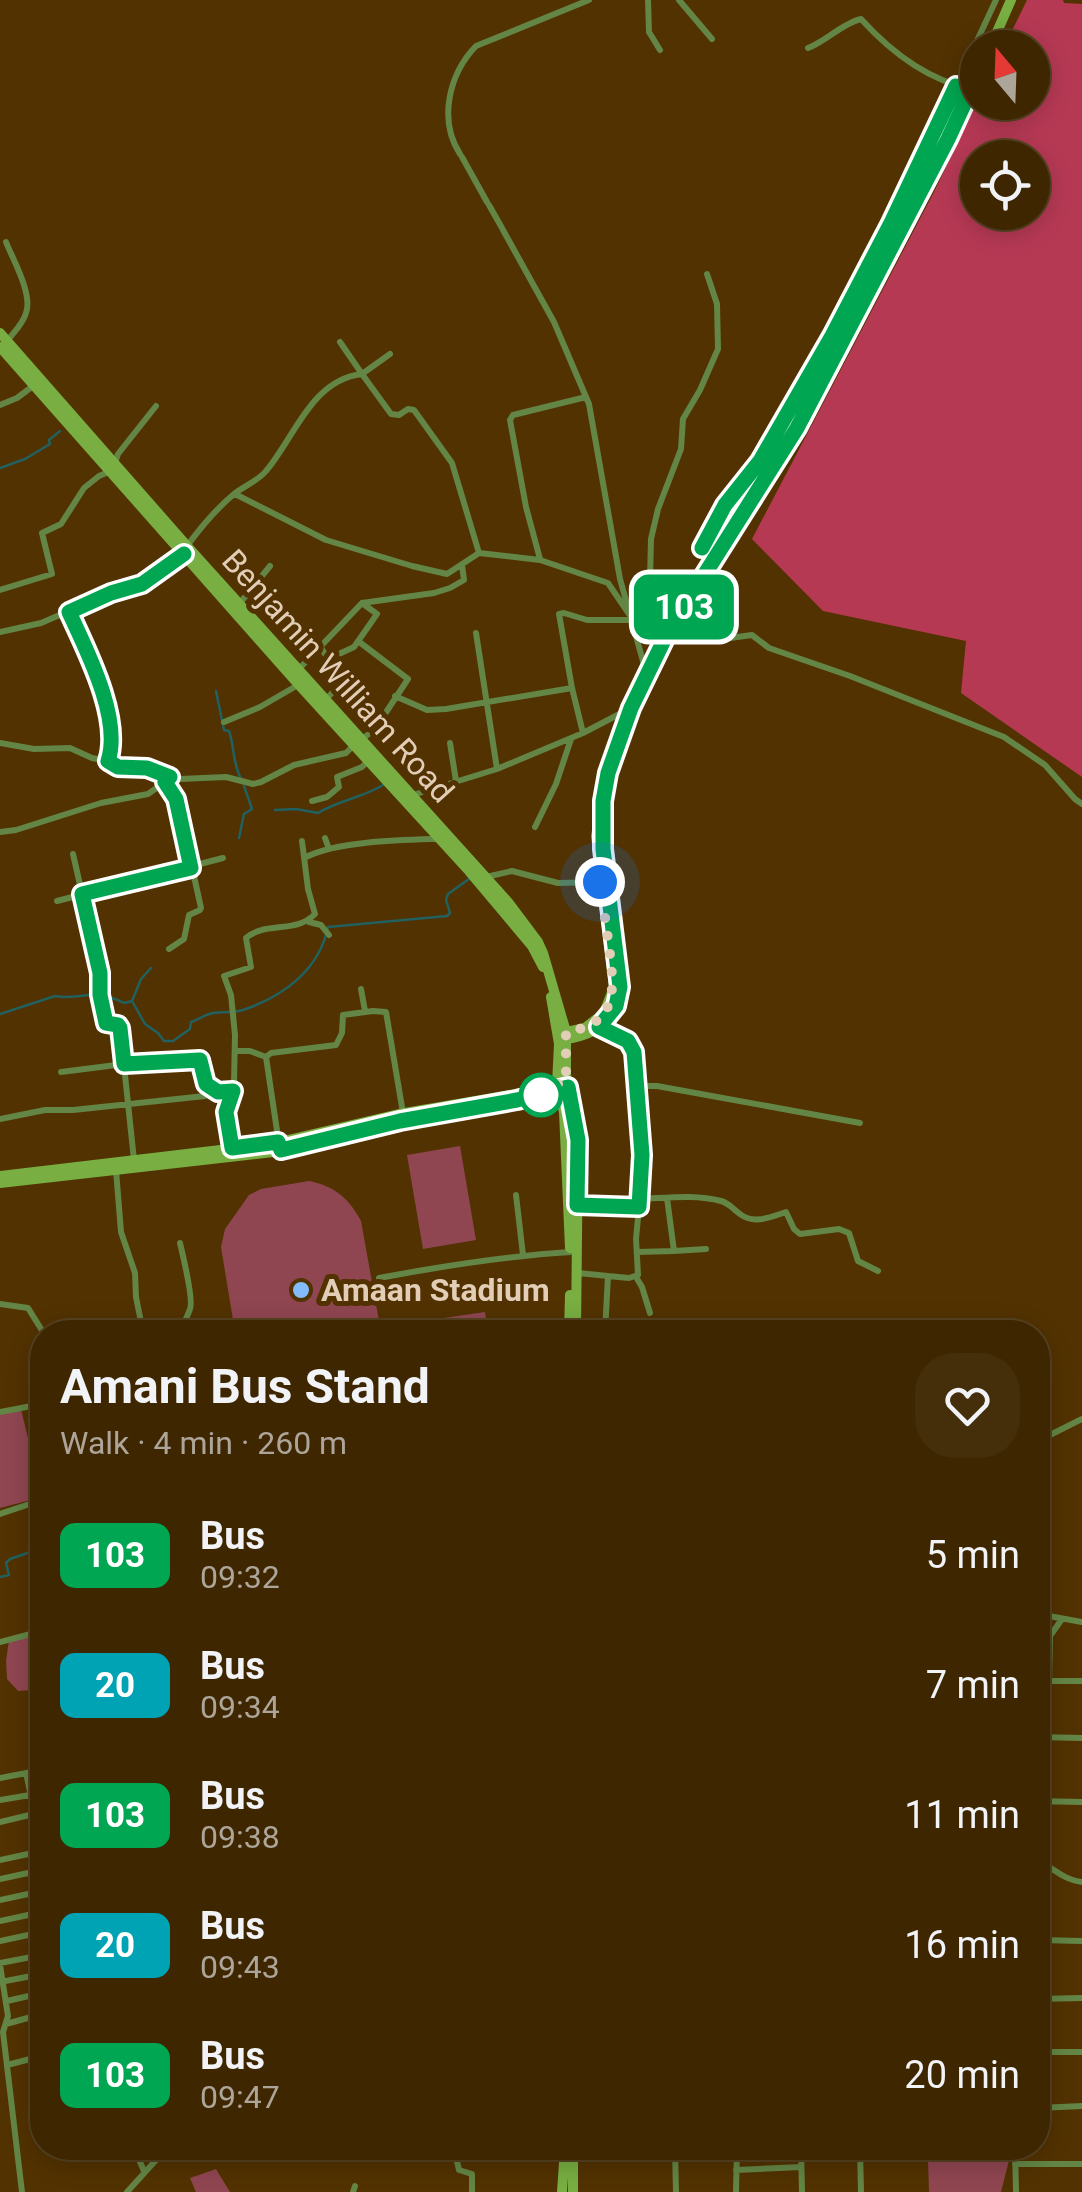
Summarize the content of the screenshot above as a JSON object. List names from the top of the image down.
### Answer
{
  "streets": {
    "main road": ["Benjamin William Road"]
  },
  "places": ["Amaan Stadium"],
  "lines": ["bus line 103"],
  "north": "top",
  "page": {
    "on_map": "103",
    "heading": ["Amani Bus Stand", "Walk · 4 min · 260 m"],
    "list": [
      {
        "mark": "103",
        "name": "Bus",
        "note": "09:32",
        "value": "5 min"
      },
      {
        "mark": "20",
        "name": "Bus",
        "note": "09:34",
        "value": "7 min"
      },
      {
        "mark": "103",
        "name": "Bus",
        "note": "09:38",
        "value": "11 min"
      },
      {
        "mark": "20",
        "name": "Bus",
        "note": "09:43",
        "value": "16 min"
      },
      {
        "mark": "103",
        "name": "Bus",
        "note": "09:47",
        "value": "20 min"
      }
    ]
  }
}
